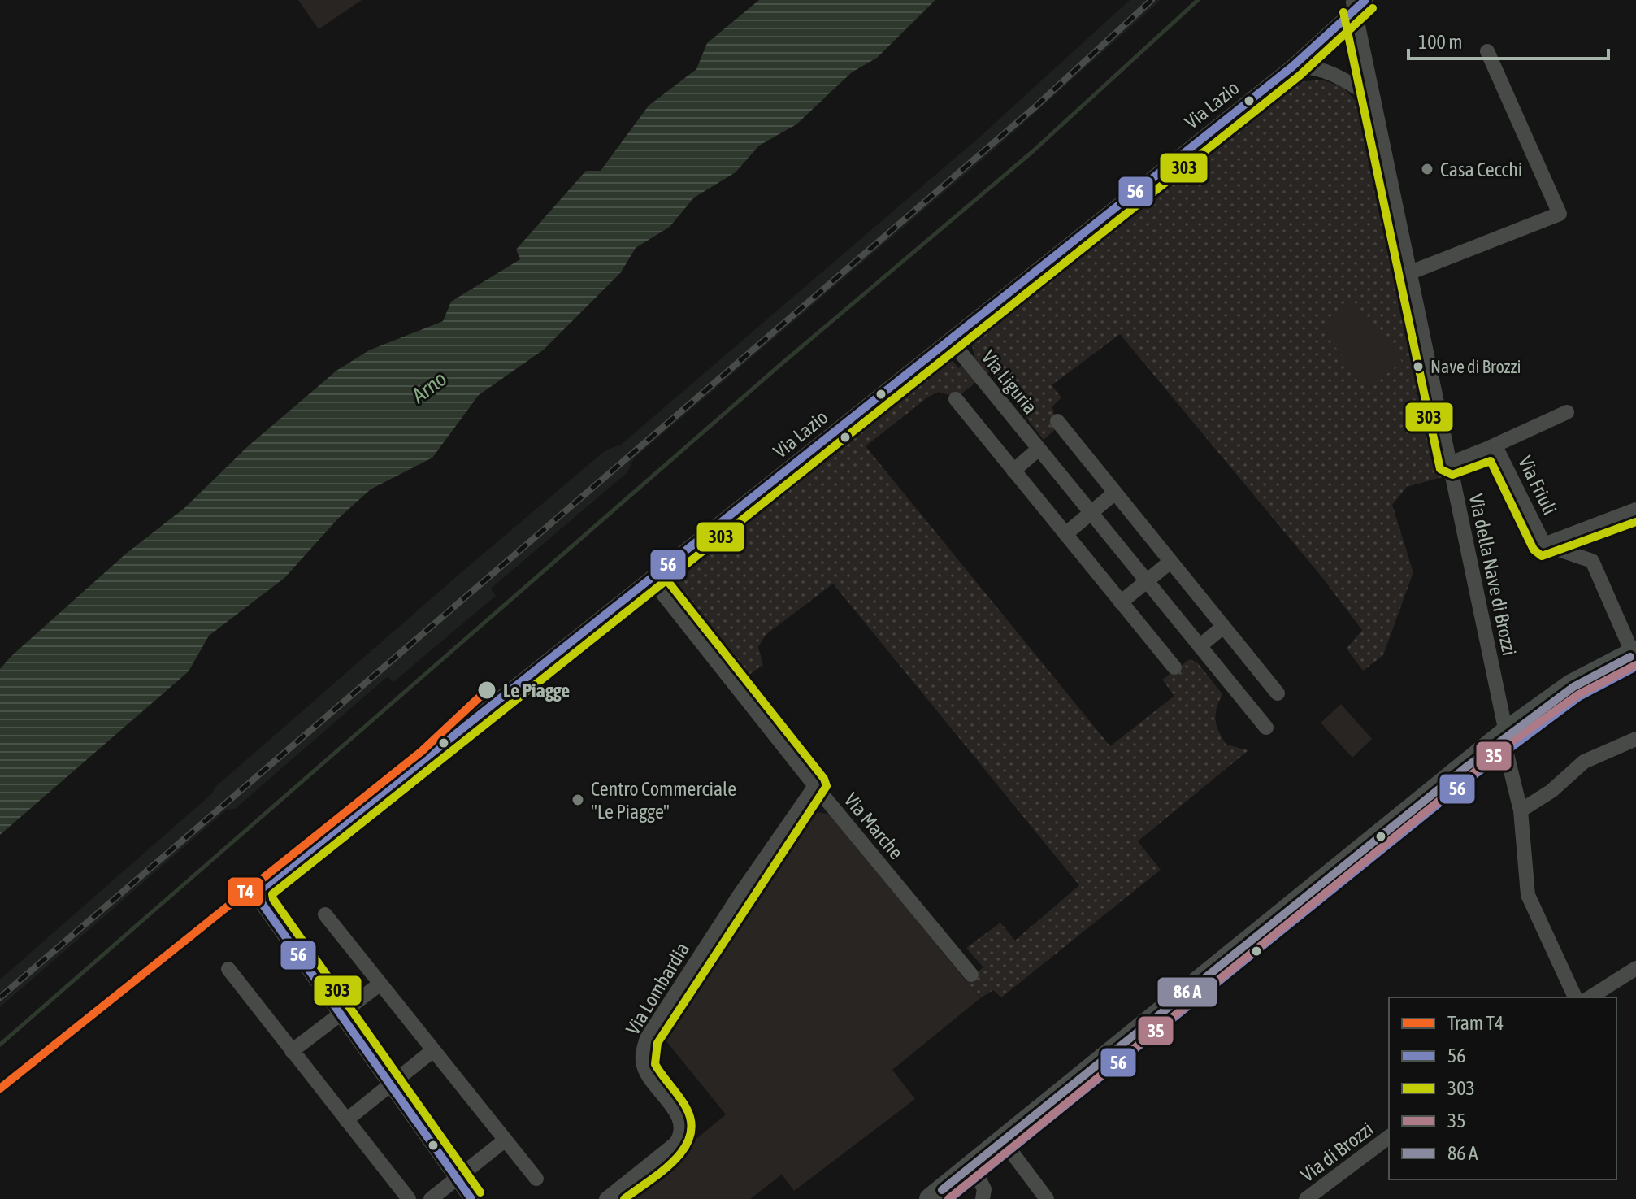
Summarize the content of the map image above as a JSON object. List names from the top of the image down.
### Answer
{
  "streets": {
    "street": [
      "Via Lazio",
      "Via Liguria",
      "Via Friuli",
      "Via della Nave di Brozzi",
      "Via Marche",
      "Via Lombardia",
      "Via di Brozzi"
    ]
  },
  "crossings": [
    ["Via Lazio", "Via Liguria"],
    ["Via Lazio", "Via della Nave di Brozzi"],
    ["Via Lazio", "Via Marche"],
    ["Via Friuli", "Via della Nave di Brozzi"],
    ["Via Marche", "Via Lombardia"]
  ],
  "water": ["Arno"],
  "places": [
    "Casa Cecchi",
    "Nave di Brozzi",
    "Le Piagge",
    "Centro Commerciale \"Le Piagge\""
  ],
  "lines": [
    "transit line 56",
    "transit line 303",
    "transit line 35",
    "tram line T4"
  ],
  "legend": [
    "Tram T4",
    "56",
    "303",
    "35",
    "86 A"
  ],
  "scale_bar": "100 m"
}
